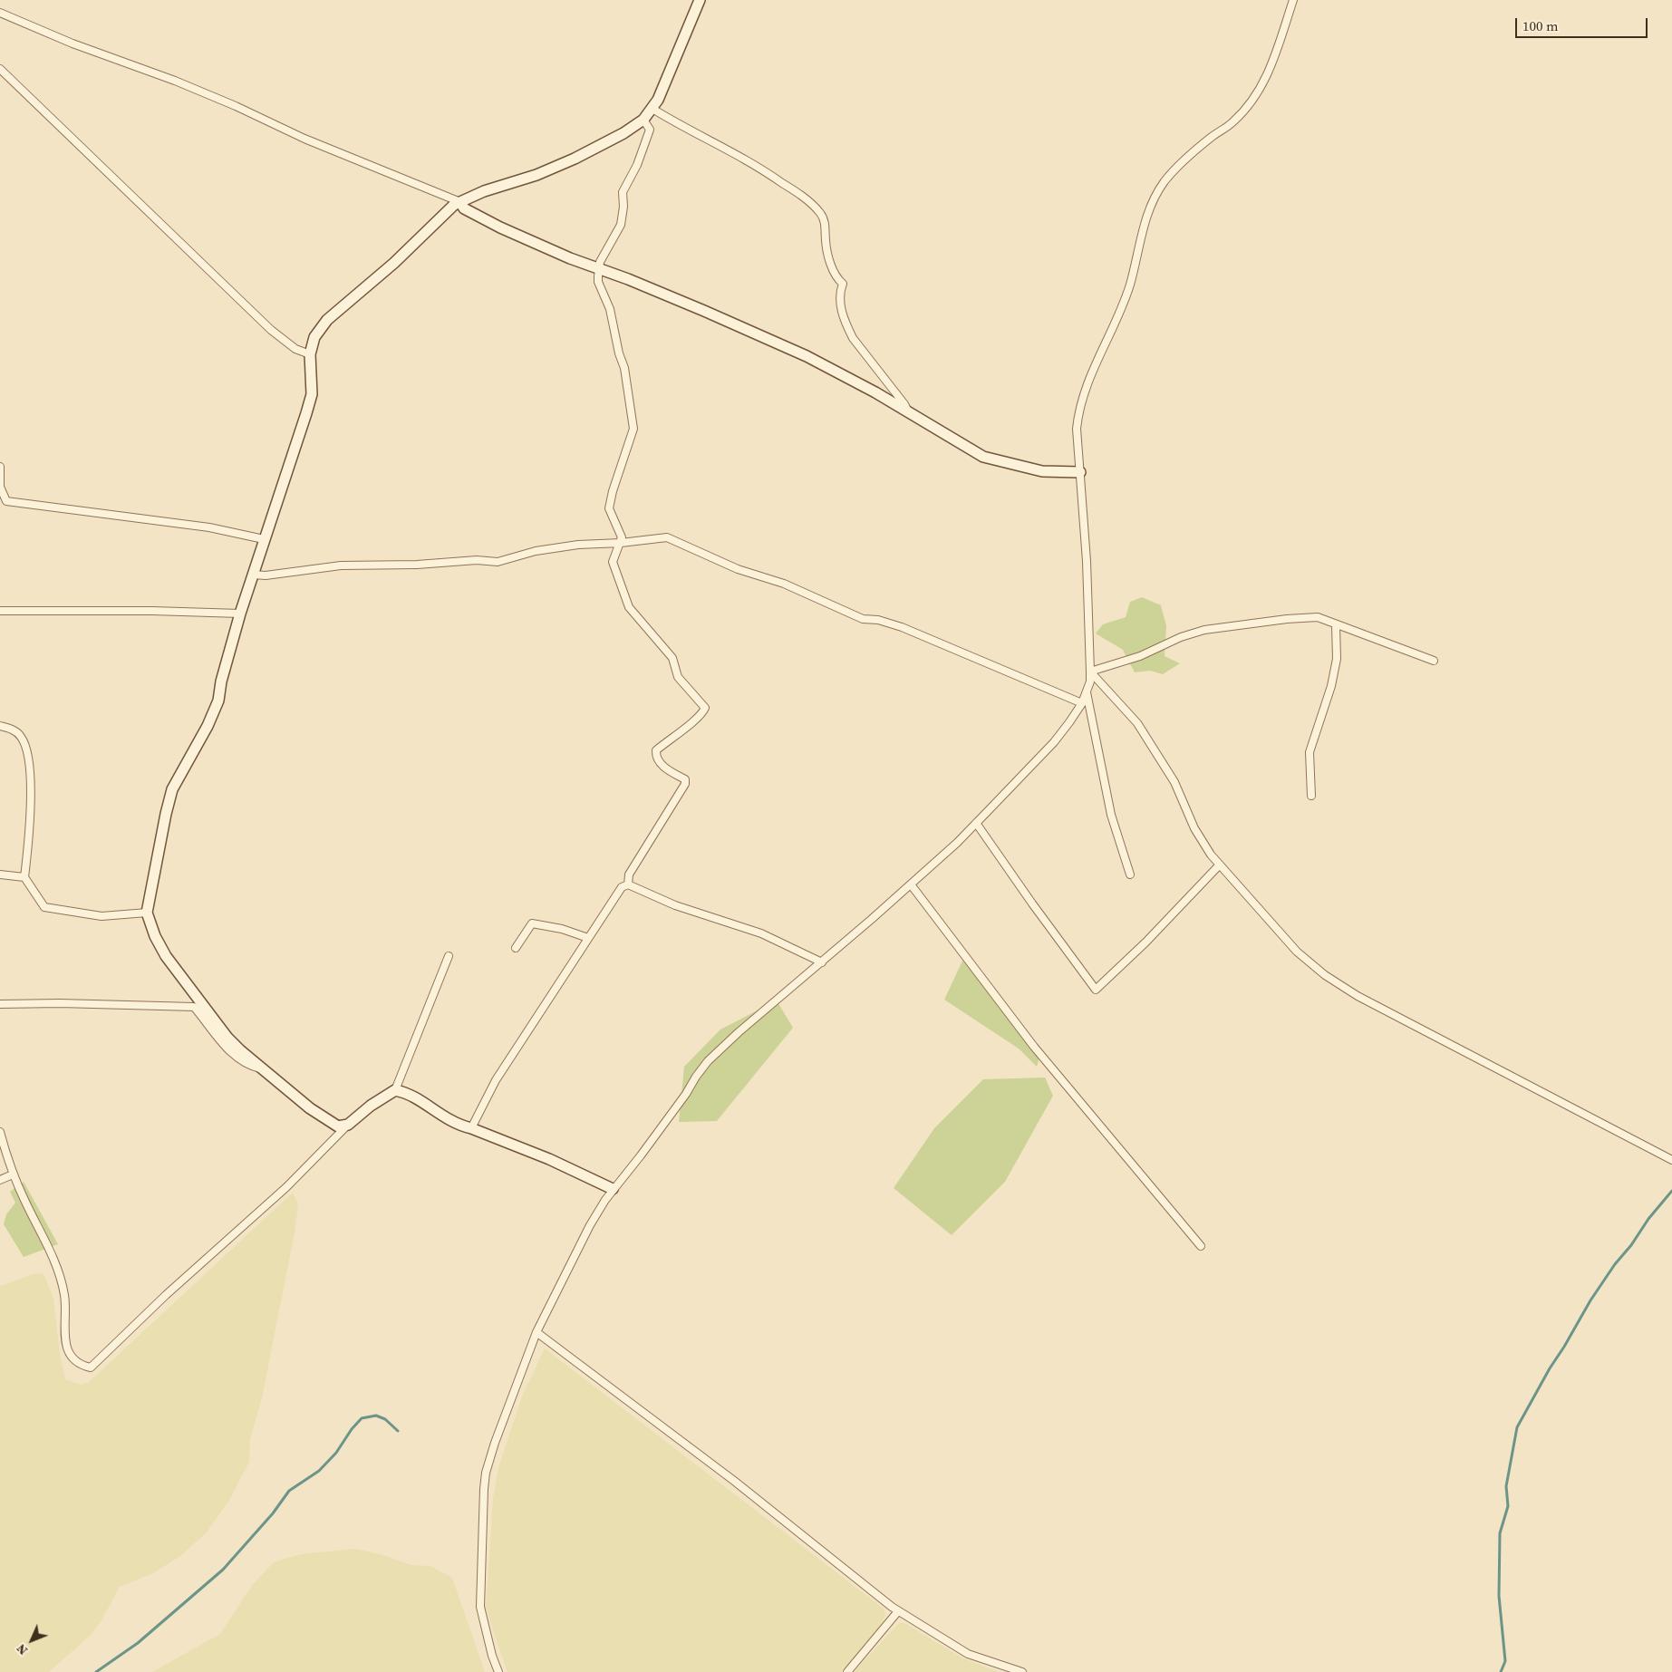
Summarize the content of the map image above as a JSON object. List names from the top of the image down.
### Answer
{
  "scale_bar": "100 m",
  "north": "bottom left"
}
